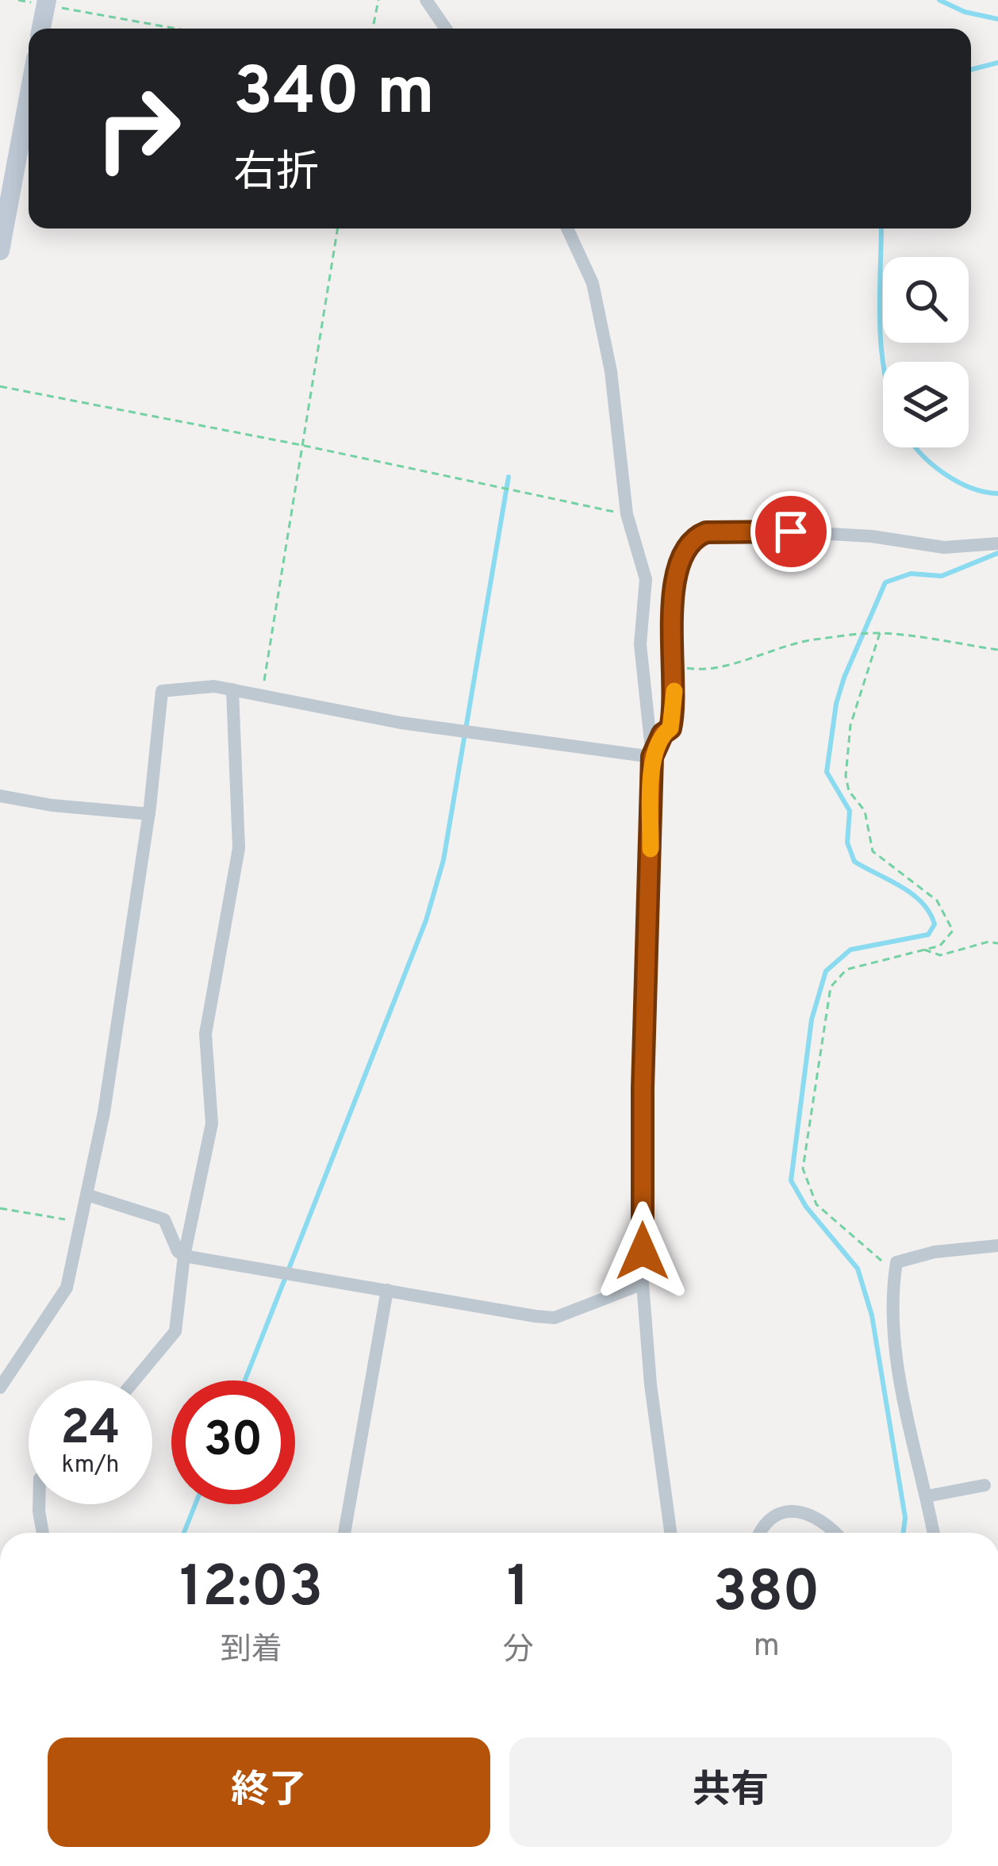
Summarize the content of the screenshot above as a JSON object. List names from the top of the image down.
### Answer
{
  "page": {
    "turn": ["340 m", "右折"],
    "speed": "24 km/h",
    "limit": "30",
    "eta": [
      "12:03",
      "到着",
      "1",
      "分",
      "380",
      "m"
    ],
    "buttons": ["終了", "共有"]
  }
}
